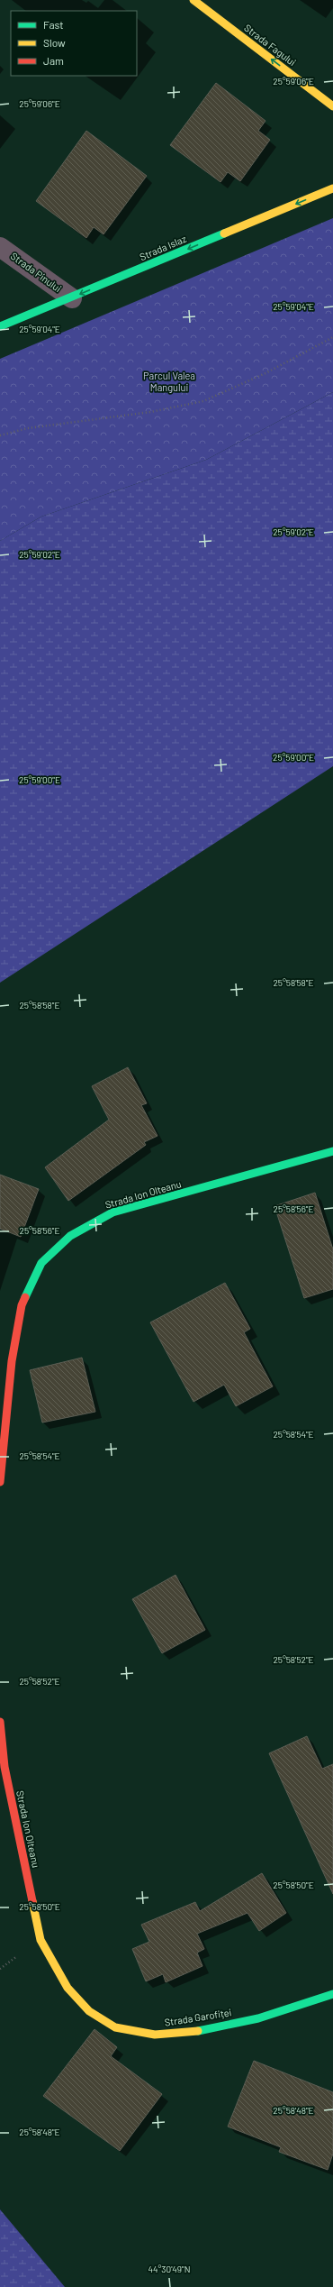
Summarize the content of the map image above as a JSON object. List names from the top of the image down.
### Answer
{
  "streets": {
    "street": [
      "Strada Fagului",
      "Strada Islaz",
      "Strada Pinului",
      "Strada Ion Olteanu",
      "Strada Garofiței"
    ]
  },
  "crossings": [
    ["Strada Islaz", "Strada Pinului"],
    ["Strada Ion Olteanu", "Strada Garofiței"]
  ],
  "one_way": ["Strada Fagului", "Strada Islaz"],
  "parks": ["Parcul Valea Mangului"],
  "legend": ["Fast", "Slow", "Jam"],
  "coordinates": [
    "25°59'06\"E",
    "25°59'04\"E",
    "25°59'02\"E",
    "25°59'00\"E",
    "25°58'58\"E",
    "25°58'56\"E",
    "25°58'54\"E",
    "25°58'52\"E",
    "25°58'50\"E",
    "25°58'48\"E",
    "44°30'49\"N"
  ]
}
